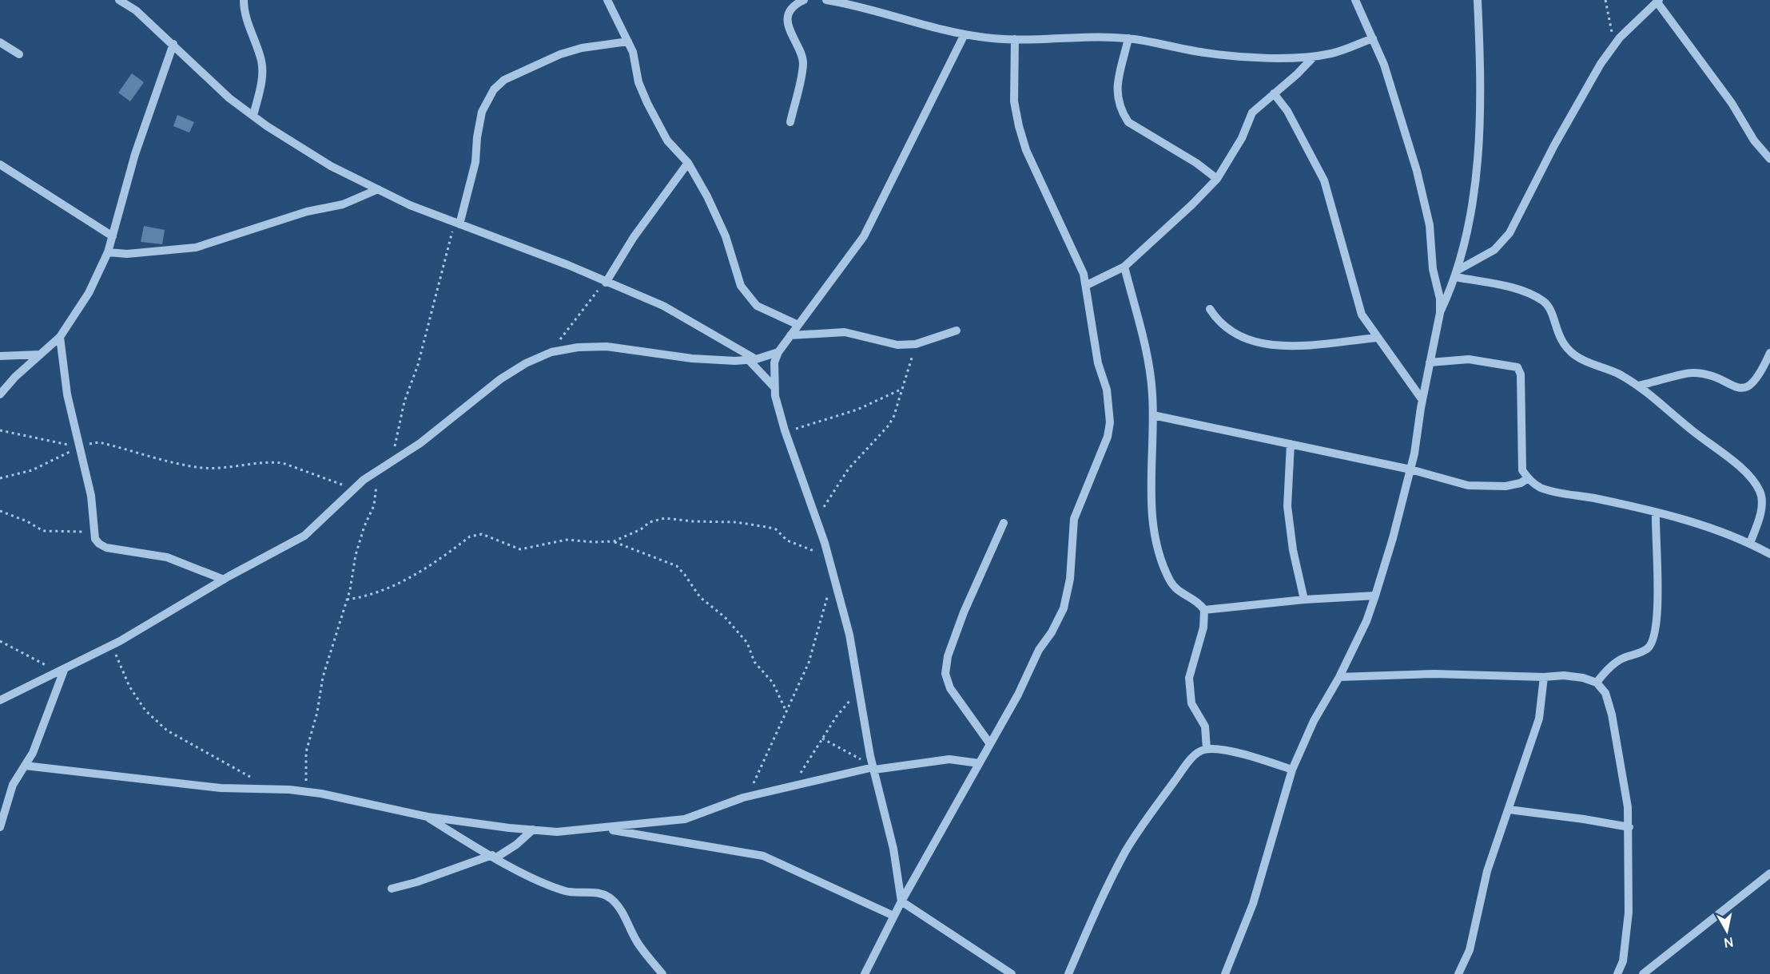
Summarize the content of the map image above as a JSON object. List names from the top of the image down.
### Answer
{
  "north": "bottom"
}
